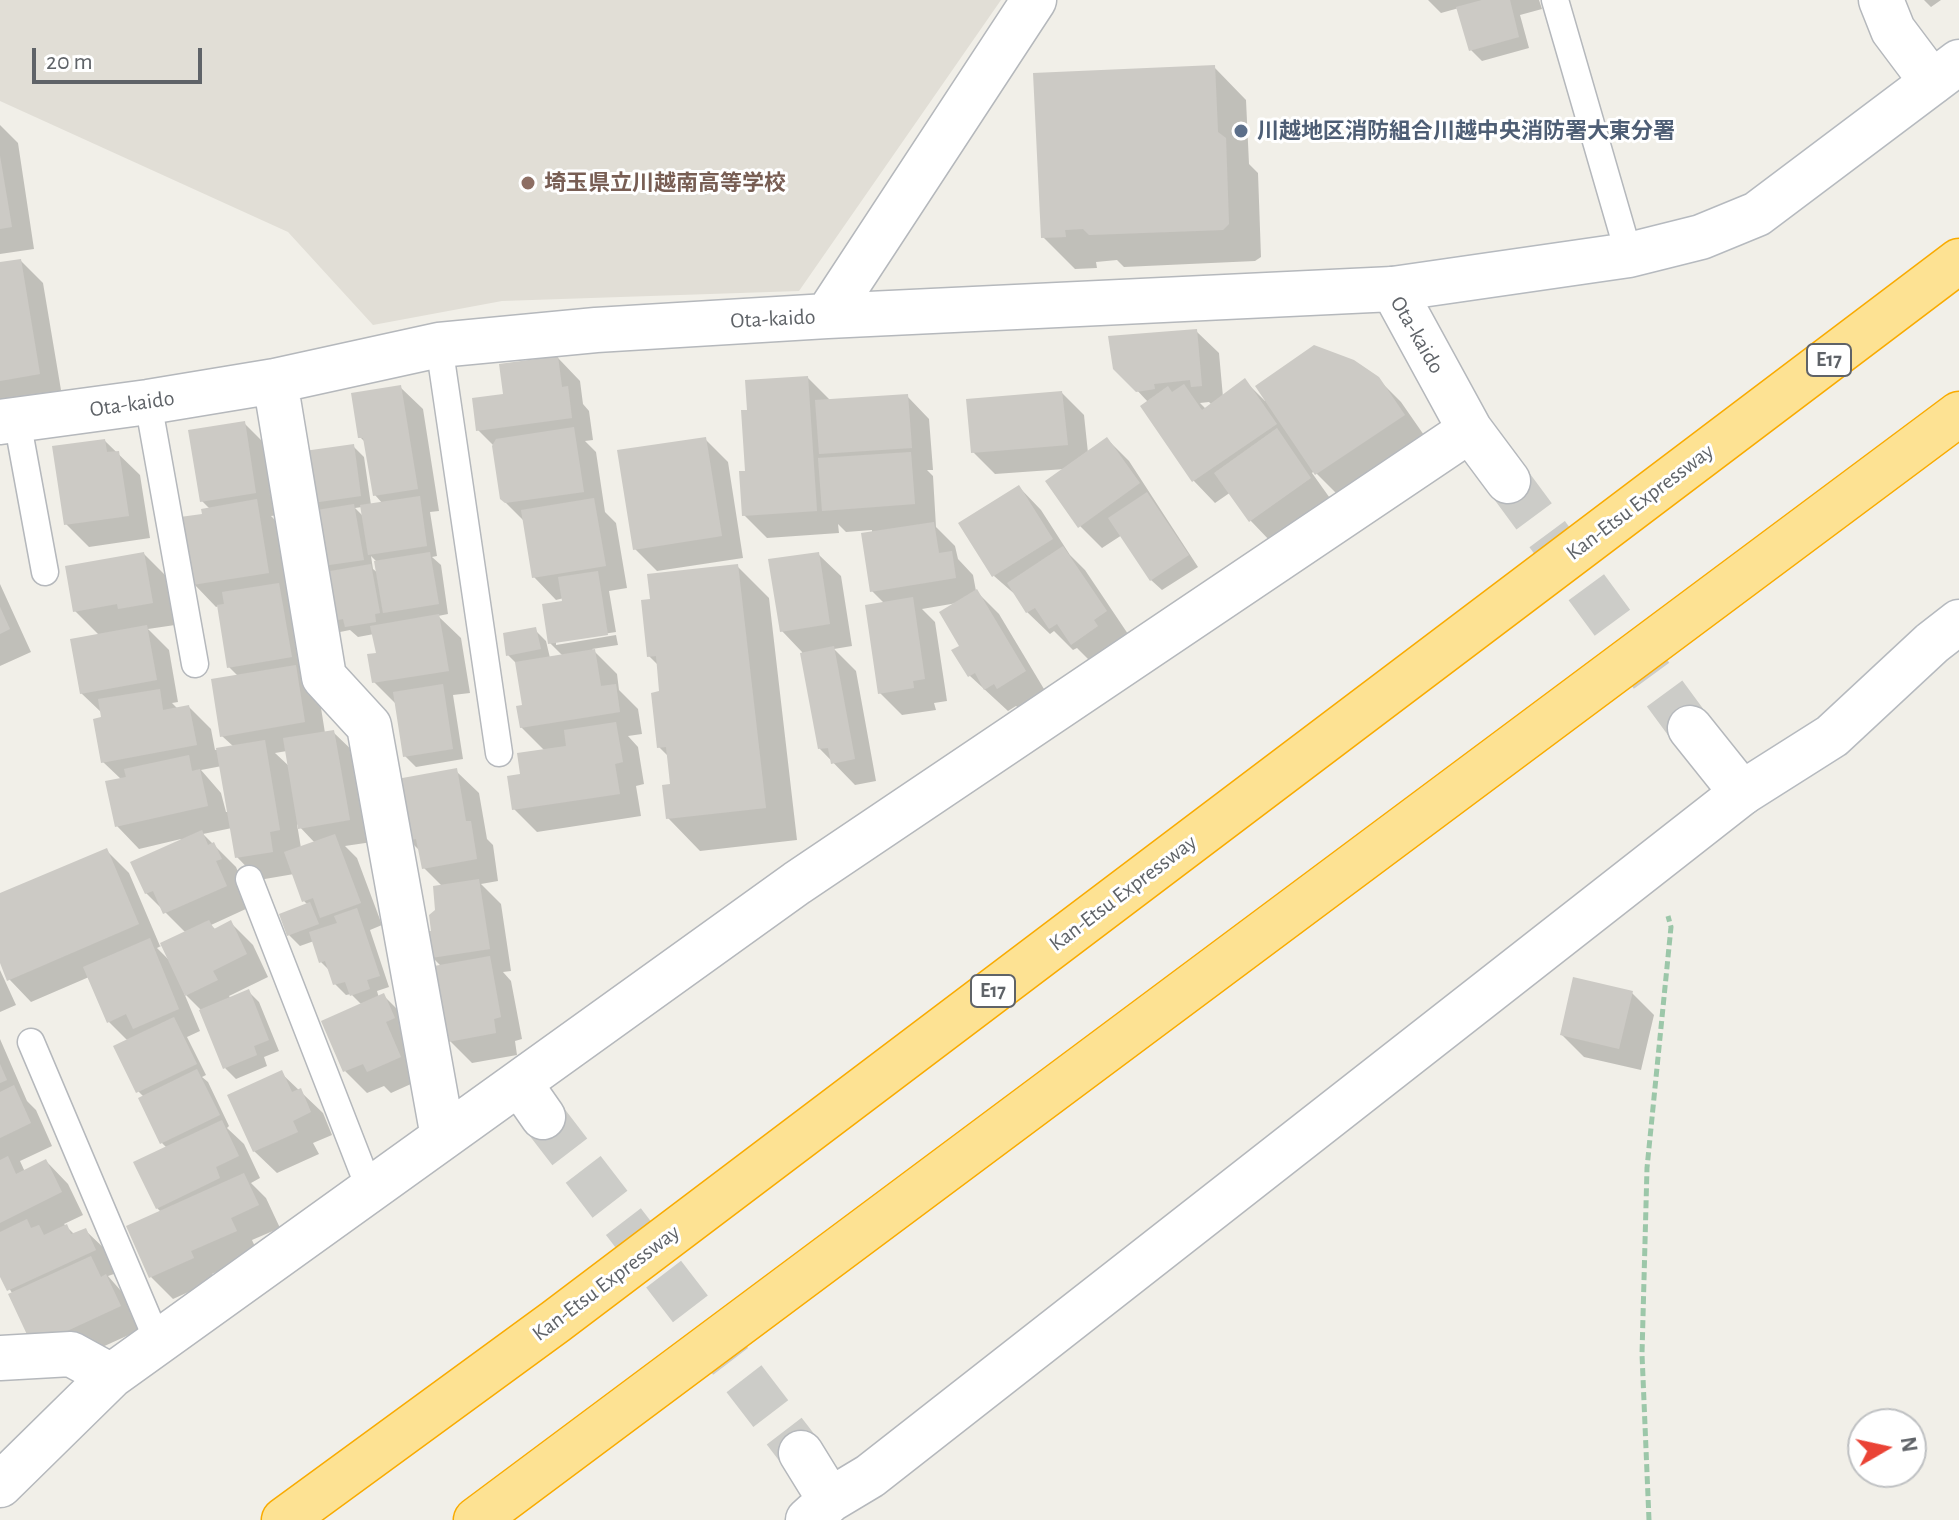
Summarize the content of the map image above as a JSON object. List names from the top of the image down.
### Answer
{
  "streets": {
    "highway": ["E17", "Kan-Etsu Expressway"],
    "street": ["Ota-kaido"]
  },
  "places": ["川越地区消防組合川越中央消防署大東分署", "埼玉県立川越南高等学校"],
  "scale_bar": "20 m",
  "north": "right"
}
